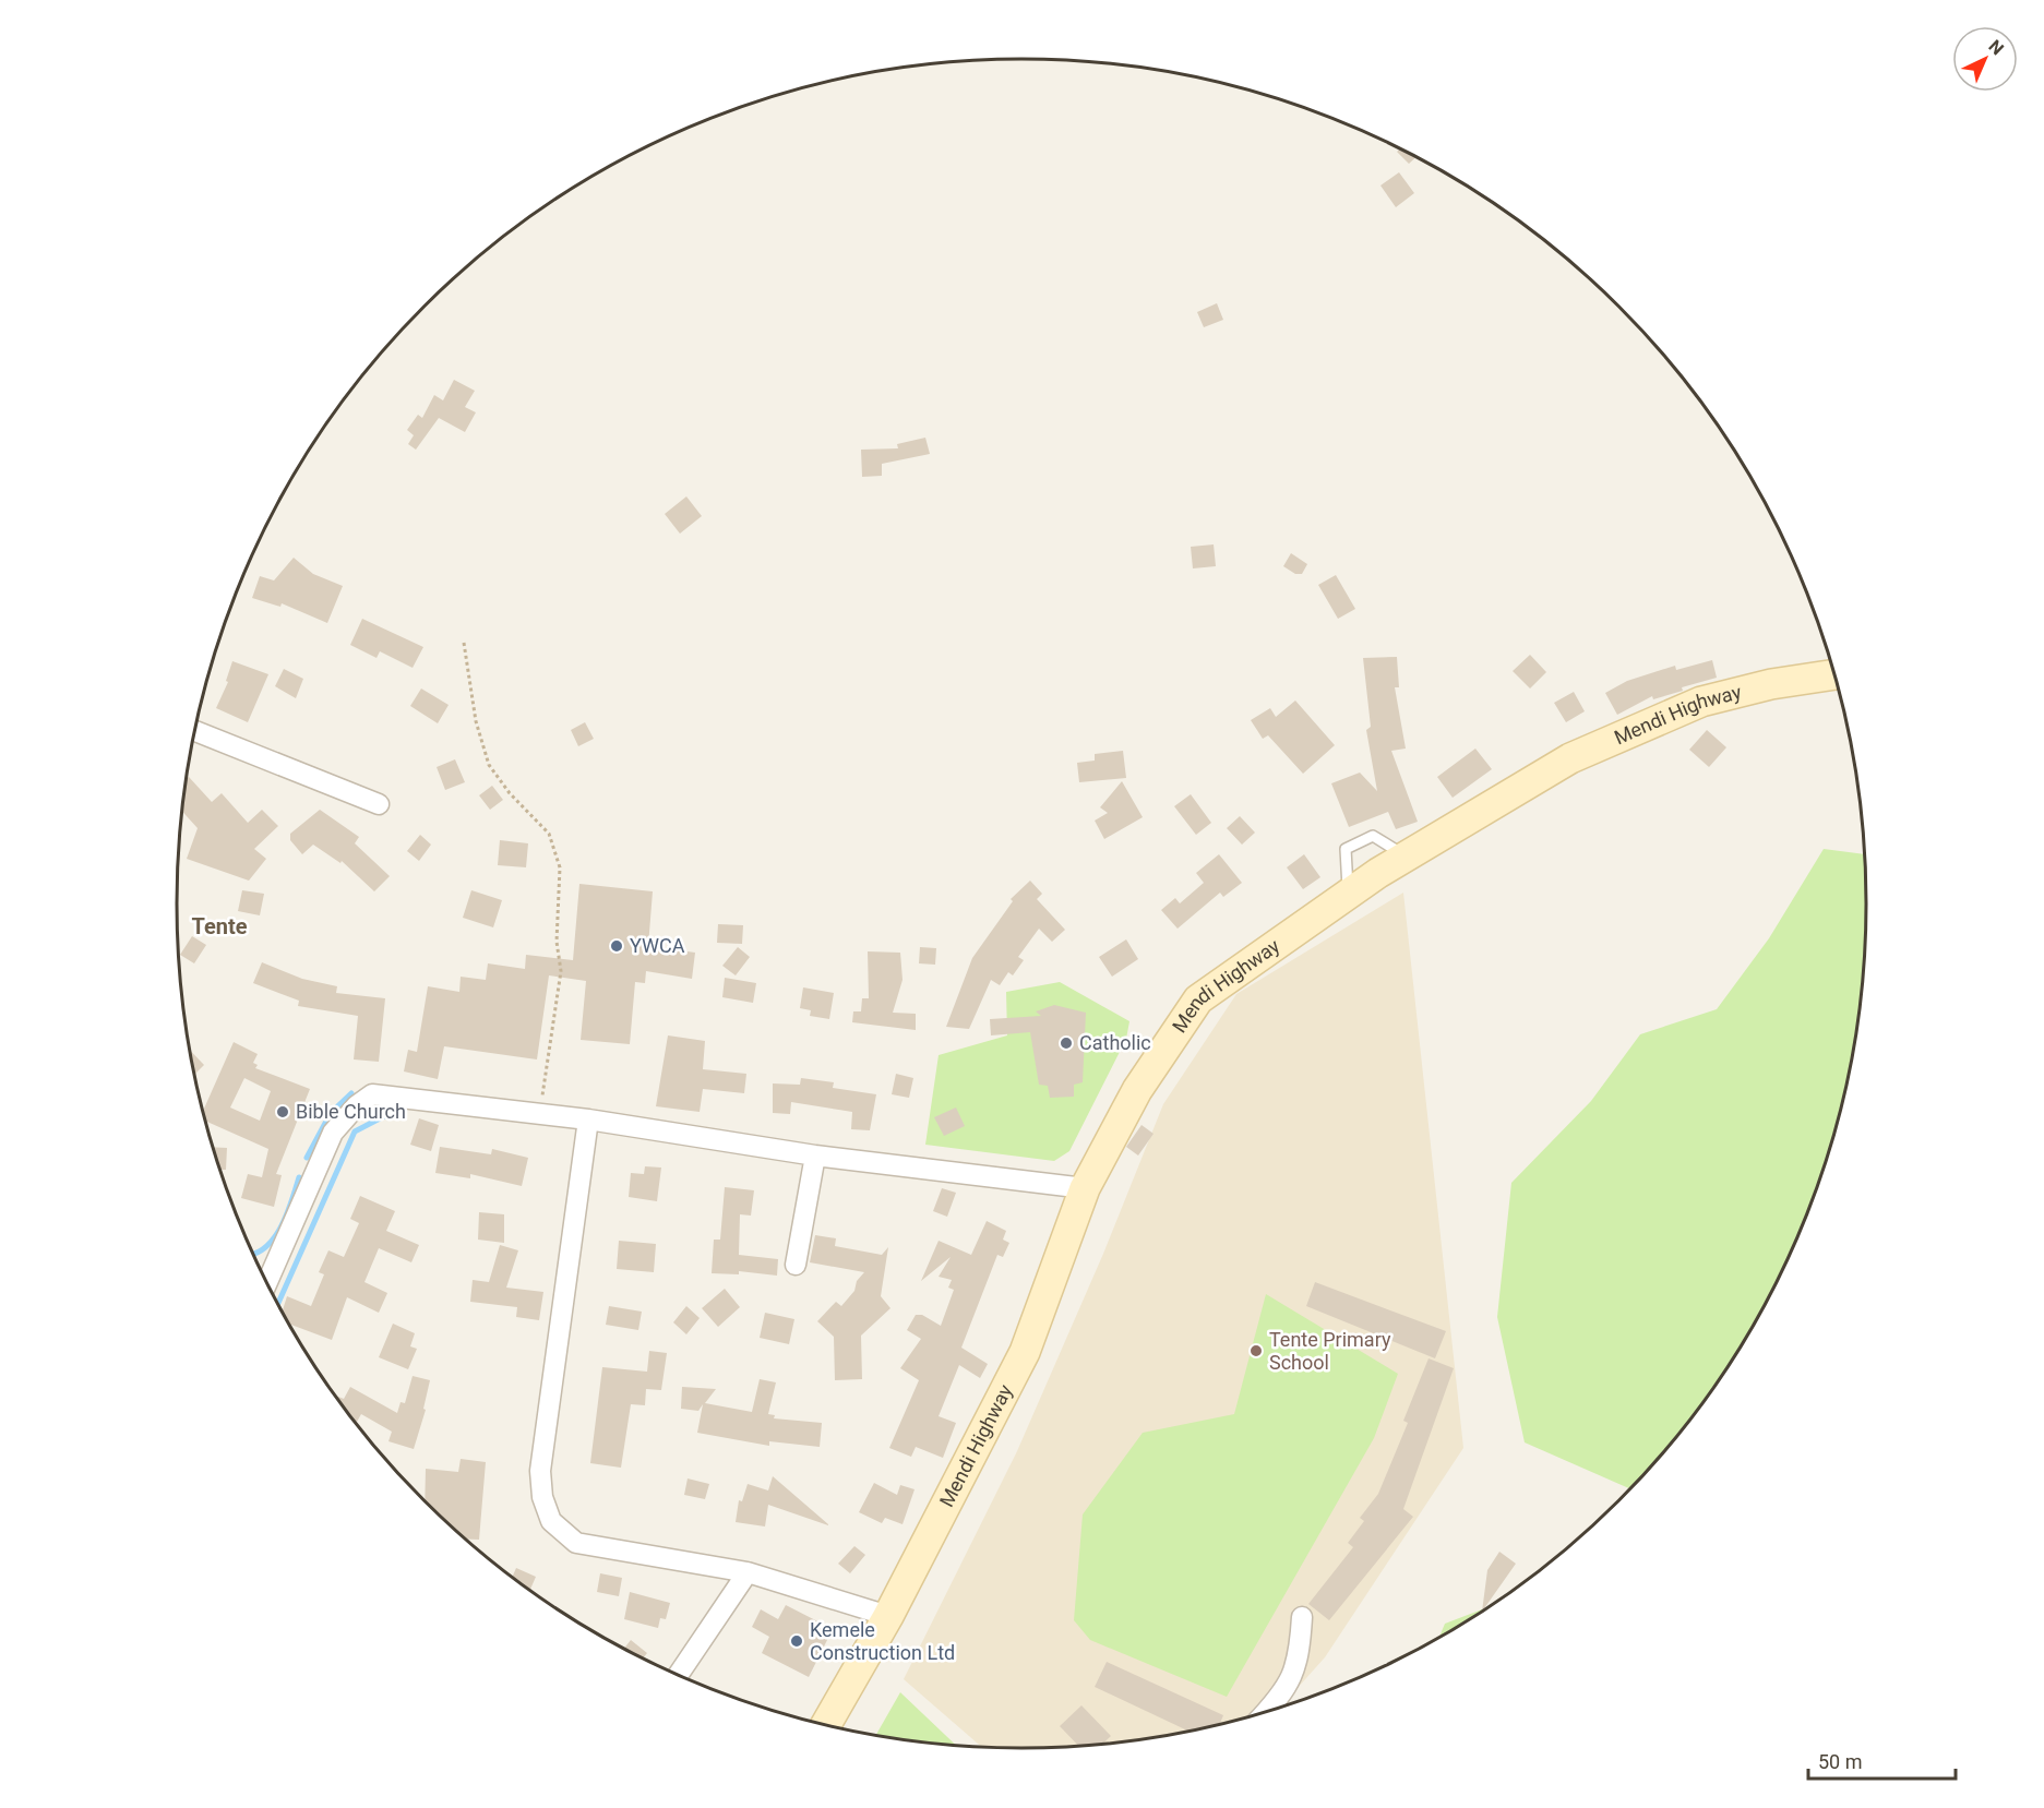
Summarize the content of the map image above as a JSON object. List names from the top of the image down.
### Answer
{
  "streets": {
    "main road": ["Mendi Highway"]
  },
  "districts": ["Tente"],
  "places": [
    "YWCA",
    "Catholic",
    "Bible Church",
    "Tente Primary School",
    "Kemele Construction Ltd"
  ],
  "scale_bar": "50 m",
  "north": "top right"
}
